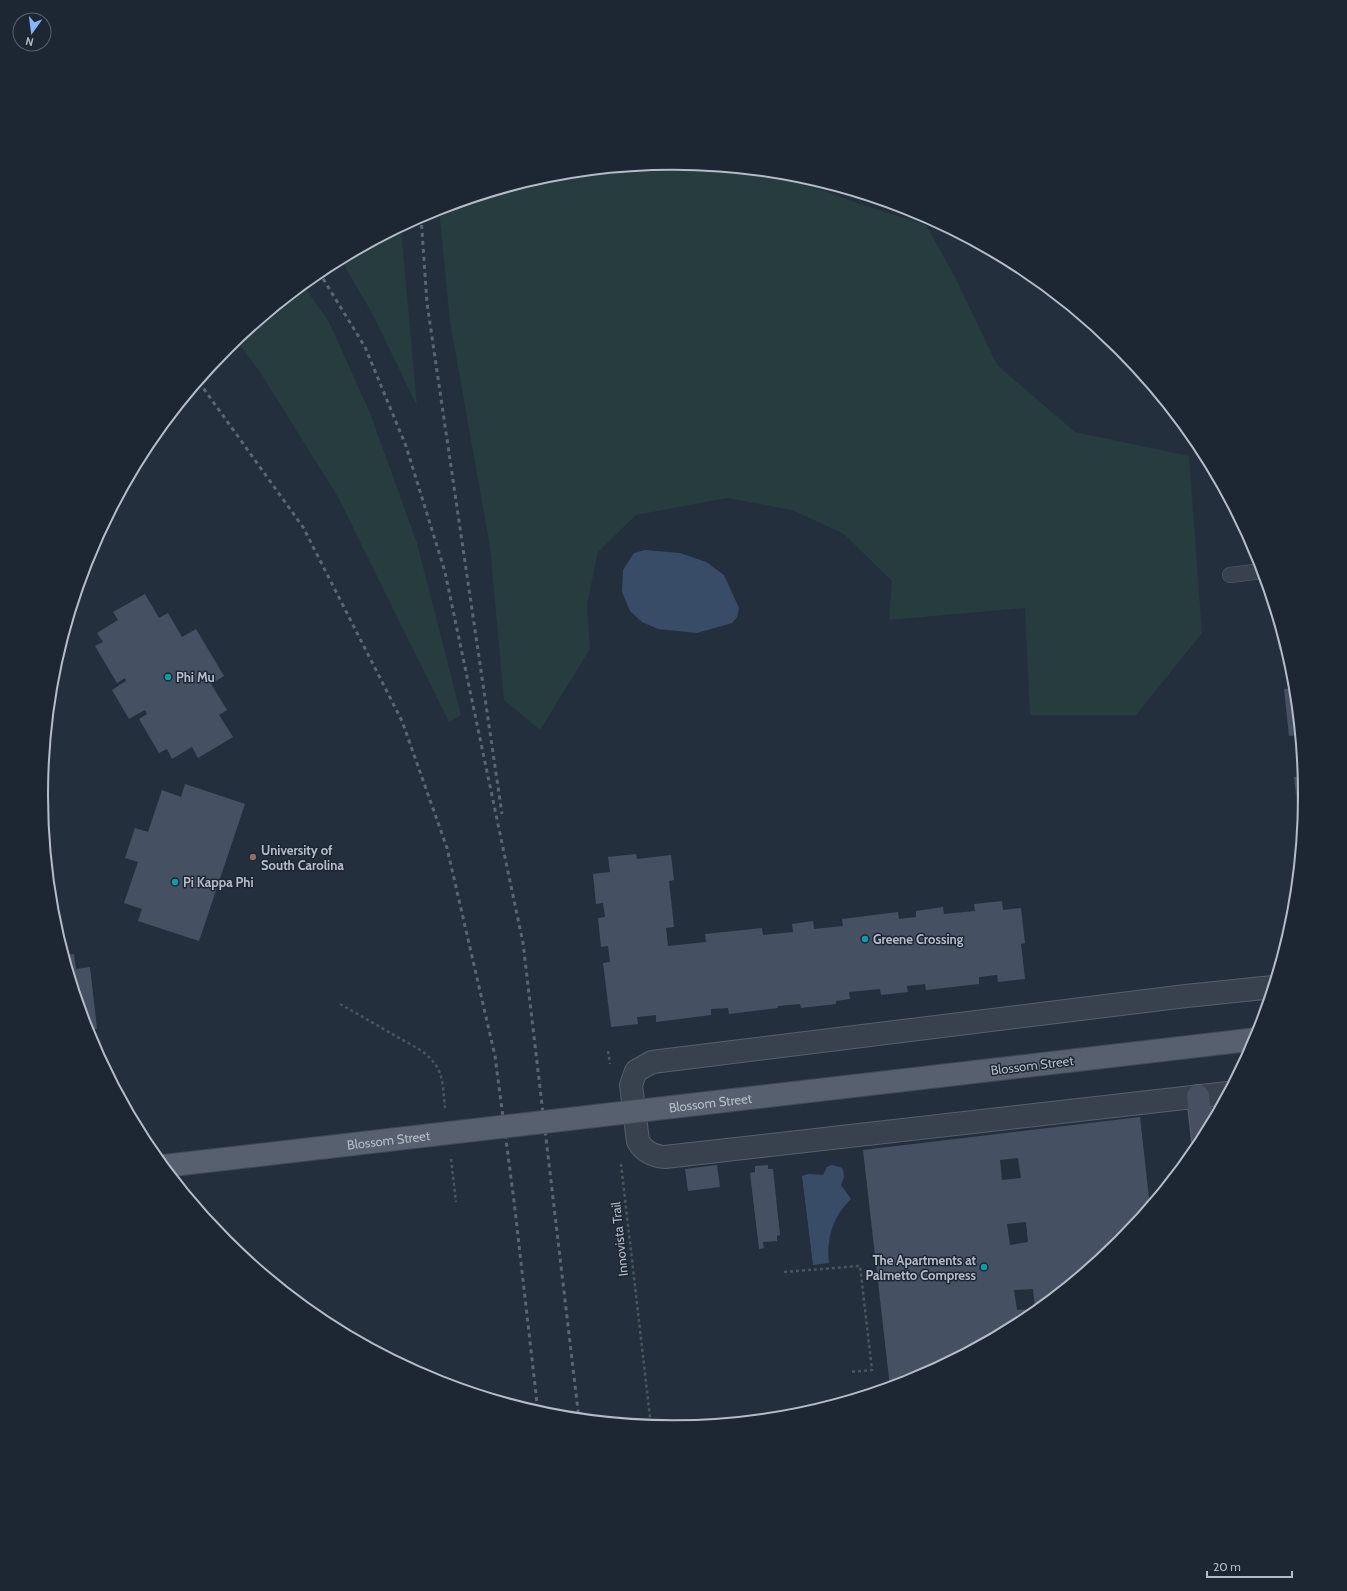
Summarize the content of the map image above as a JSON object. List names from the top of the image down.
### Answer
{
  "streets": {
    "main road": ["Blossom Street"],
    "path": ["Innovista Trail"]
  },
  "places": [
    "Phi Mu",
    "University of South Carolina",
    "Pi Kappa Phi",
    "Greene Crossing",
    "The Apartments at Palmetto Compress"
  ],
  "scale_bar": "20 m",
  "north": "bottom"
}
